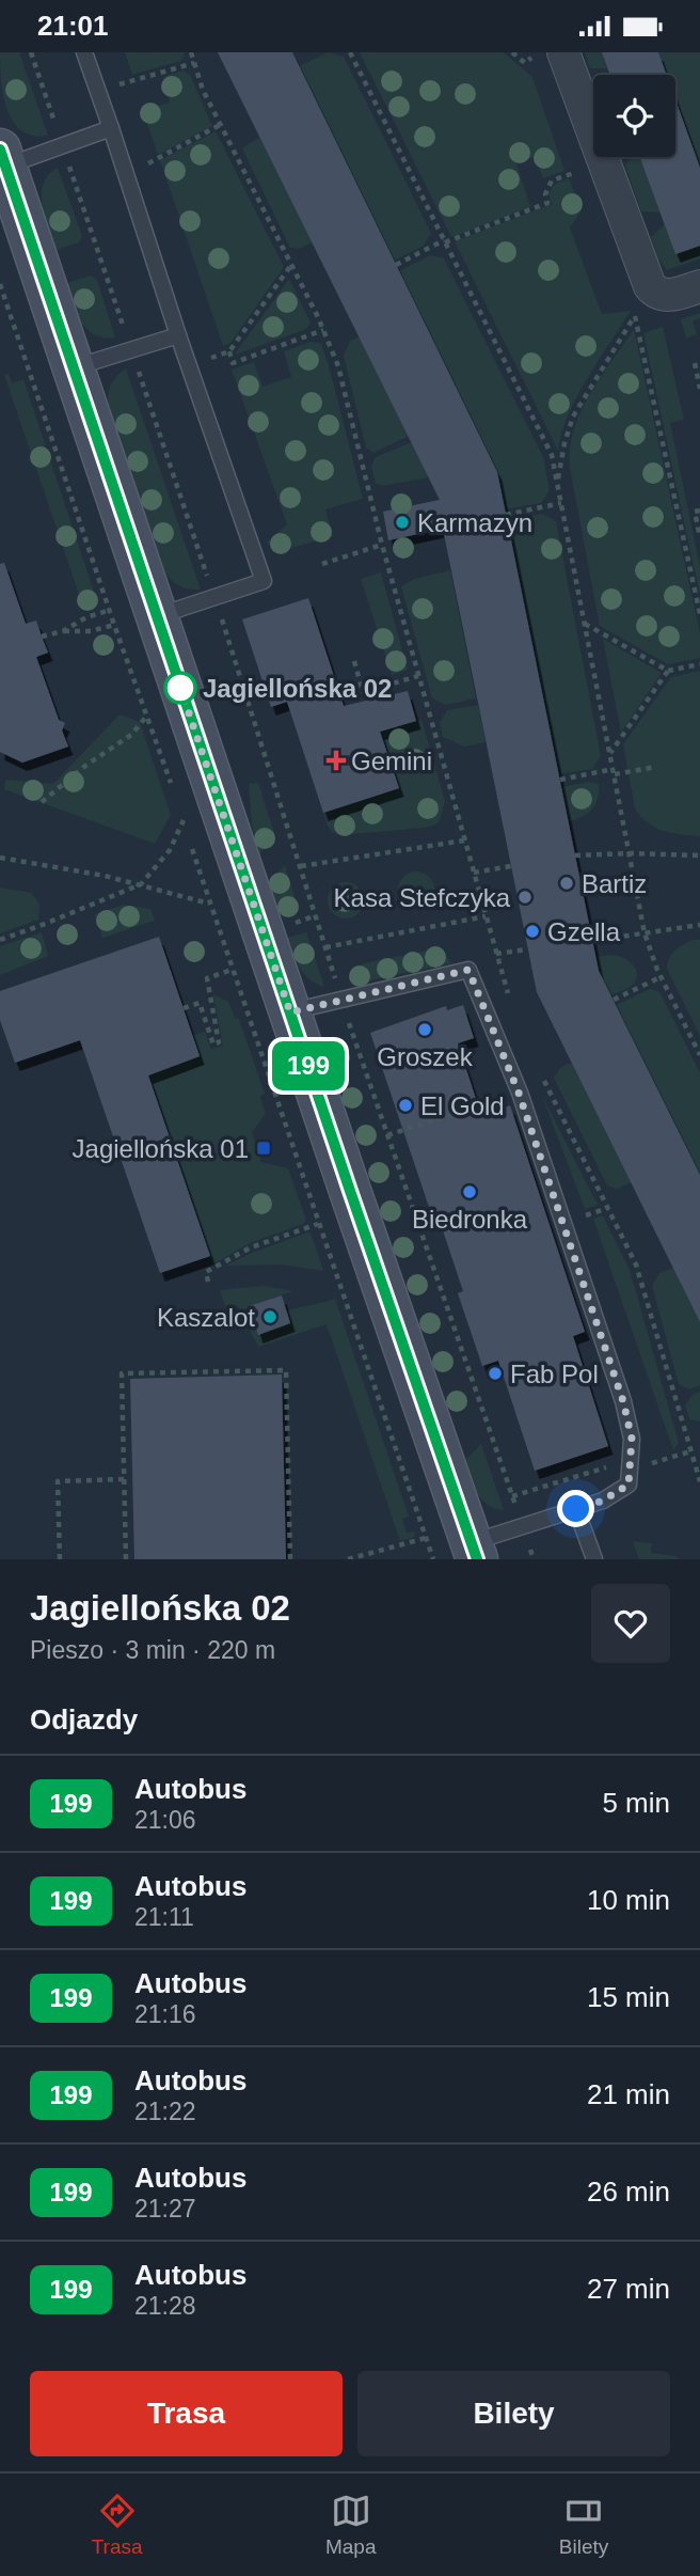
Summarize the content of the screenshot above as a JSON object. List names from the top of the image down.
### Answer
{
  "places": {
    "other": [
      "Karmazyn",
      "Jagiellońska 02",
      "Bartiz",
      "Kasa Stefczyka",
      "Gzella",
      "Groszek",
      "El Gold",
      "Biedronka",
      "Kaszalot",
      "Fab Pol"
    ],
    "health": ["Gemini"],
    "transit": ["Jagiellońska 01"]
  },
  "lines": ["bus line 199"],
  "page": {
    "status": "21:01",
    "on_map": "199",
    "heading": [
      ["Jagiellońska 02", "Pieszo · 3 min · 220 m"],
      "Odjazdy"
    ],
    "list": [
      {
        "mark": "199",
        "name": "Autobus",
        "note": "21:06",
        "value": "5 min"
      },
      {
        "mark": "199",
        "name": "Autobus",
        "note": "21:11",
        "value": "10 min"
      },
      {
        "mark": "199",
        "name": "Autobus",
        "note": "21:16",
        "value": "15 min"
      },
      {
        "mark": "199",
        "name": "Autobus",
        "note": "21:22",
        "value": "21 min"
      },
      {
        "mark": "199",
        "name": "Autobus",
        "note": "21:27",
        "value": "26 min"
      },
      {
        "mark": "199",
        "name": "Autobus",
        "note": "21:28",
        "value": "27 min"
      }
    ],
    "buttons": ["Trasa", "Bilety"],
    "tabs": ["Trasa", "Mapa", "Bilety"]
  }
}
